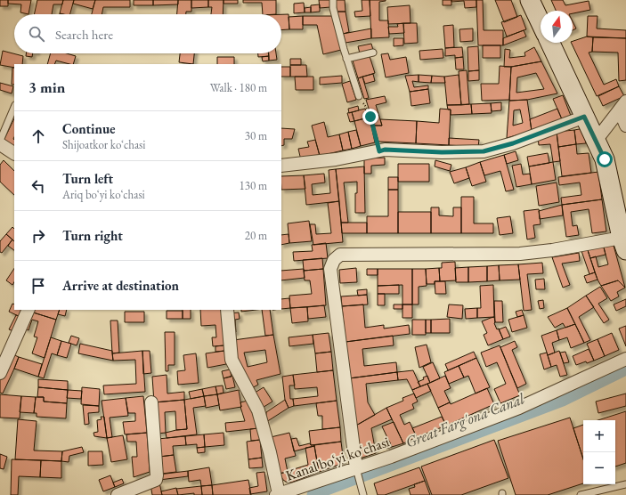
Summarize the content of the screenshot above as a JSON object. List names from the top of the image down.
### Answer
{
  "streets": {
    "street": ["Kanal boʻyi koʻchasi"]
  },
  "water": ["Great Farg'ona Canal"],
  "north": "top",
  "page": {
    "search": "Search here",
    "heading": ["3 min", "Walk · 180 m"],
    "list": [
      ["Continue", "Shijoatkor koʻchasi", "30 m"],
      ["Turn left", "Ariq boʻyi koʻchasi", "130 m"],
      ["Turn right", "20 m"],
      "Arrive at destination"
    ],
    "map_buttons": ["+", "−"]
  }
}
